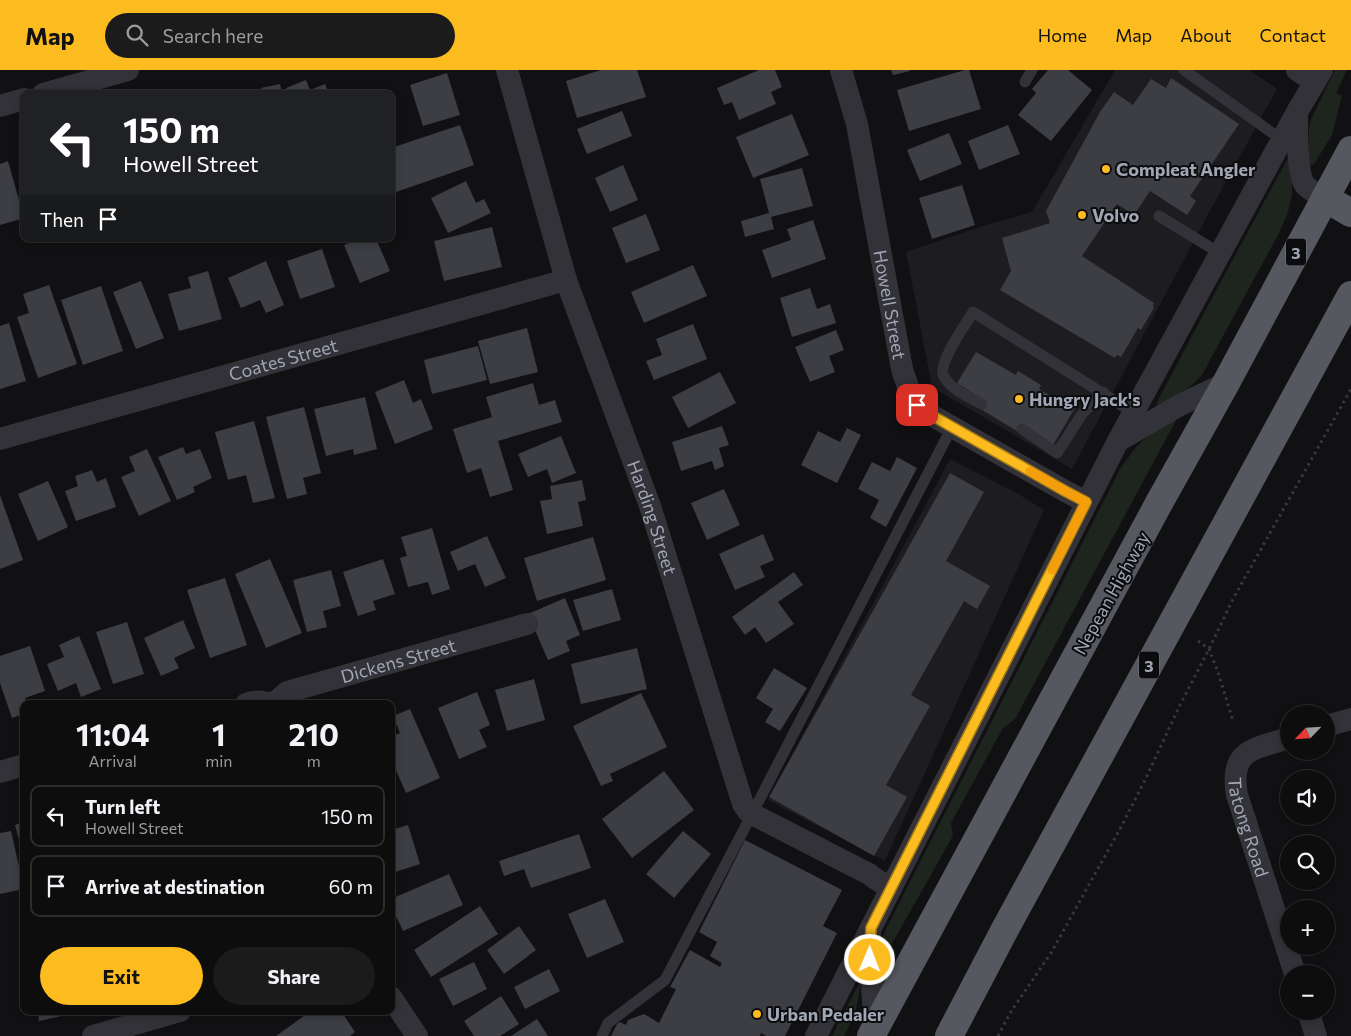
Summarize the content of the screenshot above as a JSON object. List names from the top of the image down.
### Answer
{
  "streets": {
    "highway": ["3", "Nepean Highway"],
    "street": [
      "Howell Street",
      "Coates Street",
      "Harding Street",
      "Dickens Street",
      "Tatong Road"
    ]
  },
  "crossings": [
    ["Coates Street", "Harding Street"]
  ],
  "places": [
    "Compleat Angler",
    "Volvo",
    "Hungry Jack's",
    "Urban Pedaler"
  ],
  "north": "bottom left",
  "page": {
    "header": "Map",
    "search": "Search here",
    "nav": [
      "Home",
      "Map",
      "About",
      "Contact"
    ],
    "turn": ["150 m", "Howell Street"],
    "then": "Then",
    "eta": [
      "11:04",
      "Arrival",
      "1",
      "min",
      "210",
      "m"
    ],
    "map_buttons": ["+", "−"],
    "list": [
      {
        "name": "Turn left",
        "note": "Howell Street",
        "value": "150 m"
      },
      {
        "name": "Arrive at destination",
        "value": "60 m"
      }
    ],
    "buttons": ["Exit", "Share"]
  }
}
